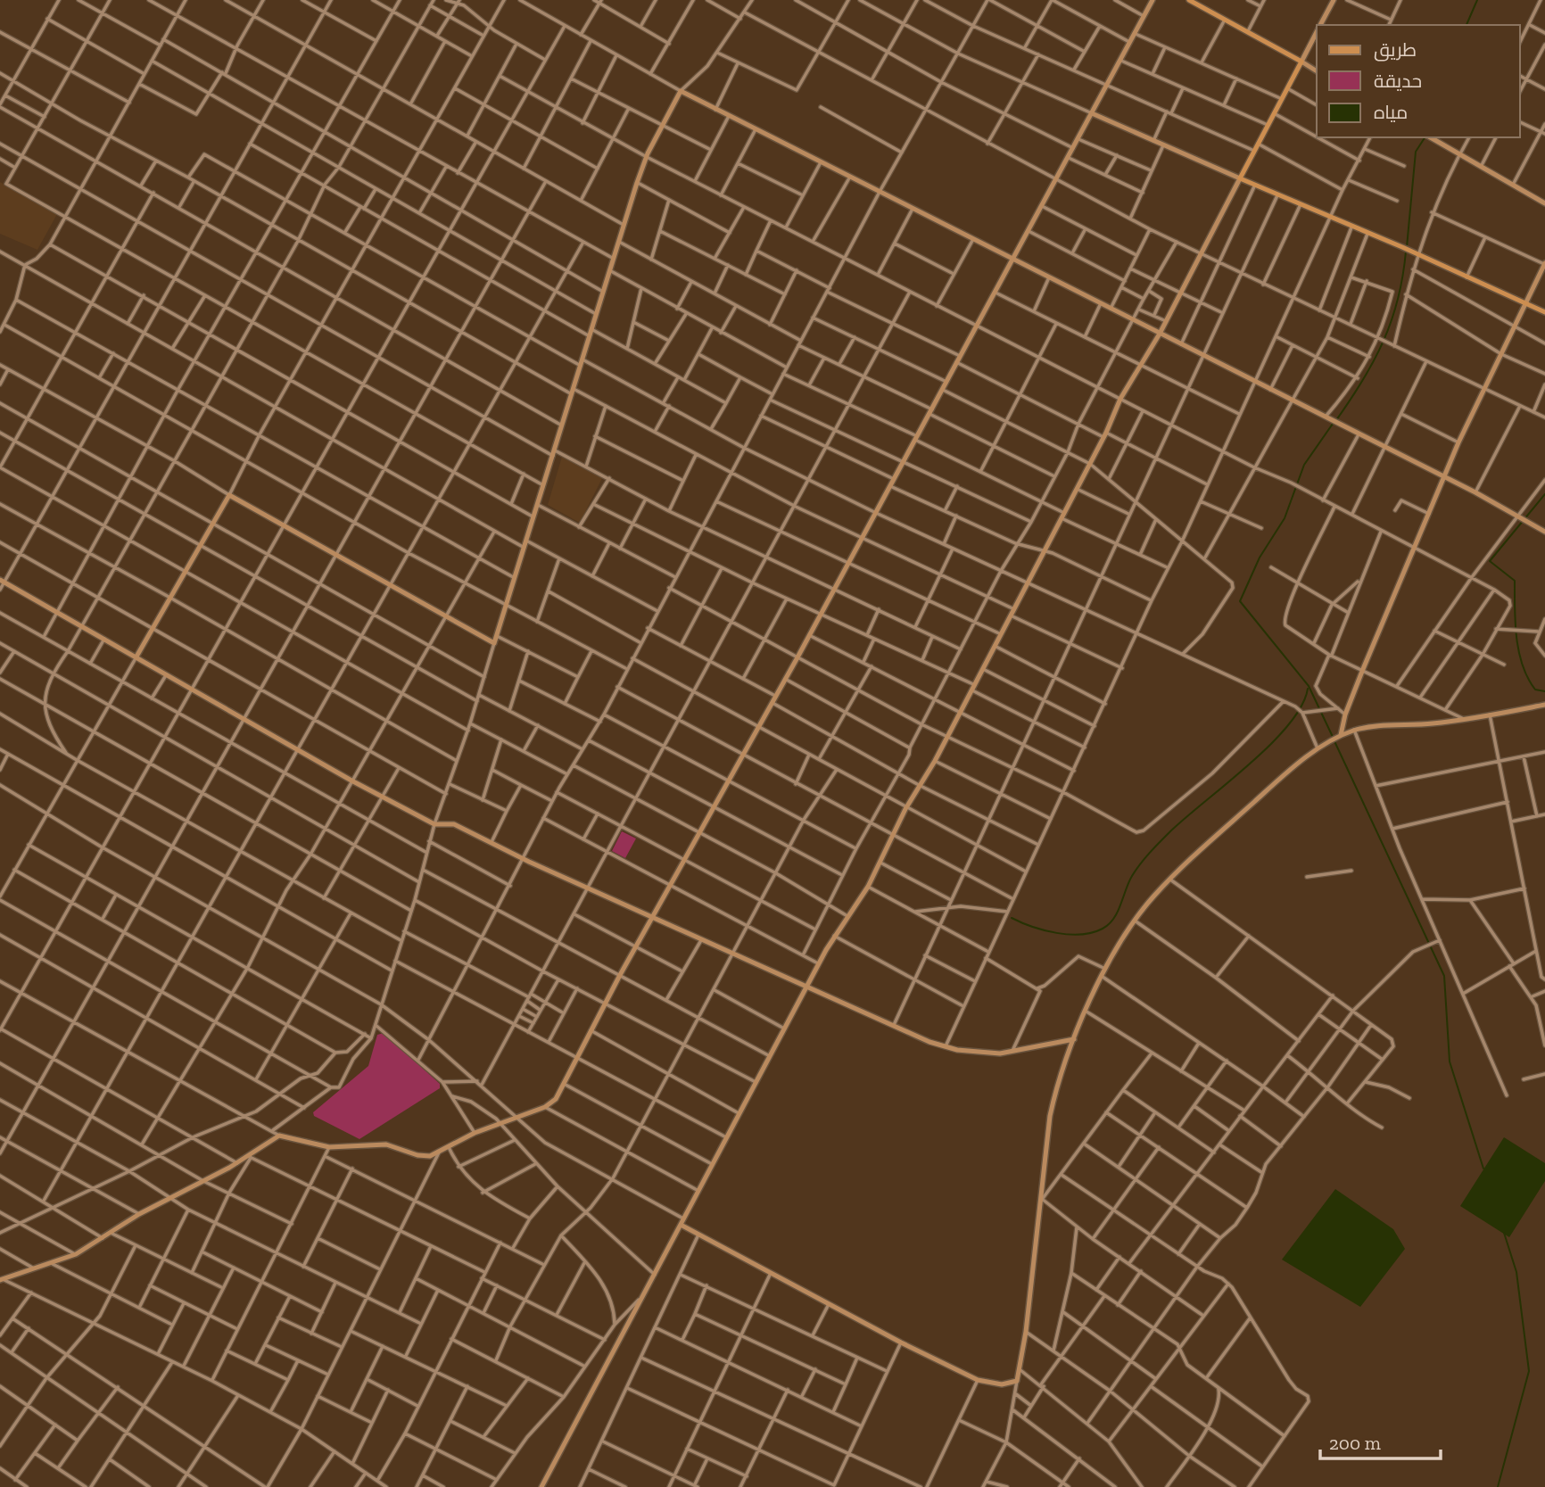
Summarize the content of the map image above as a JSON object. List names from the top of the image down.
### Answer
{
  "legend": ["طريق", "حديقة", "مياه"],
  "scale_bar": "200 m"
}
